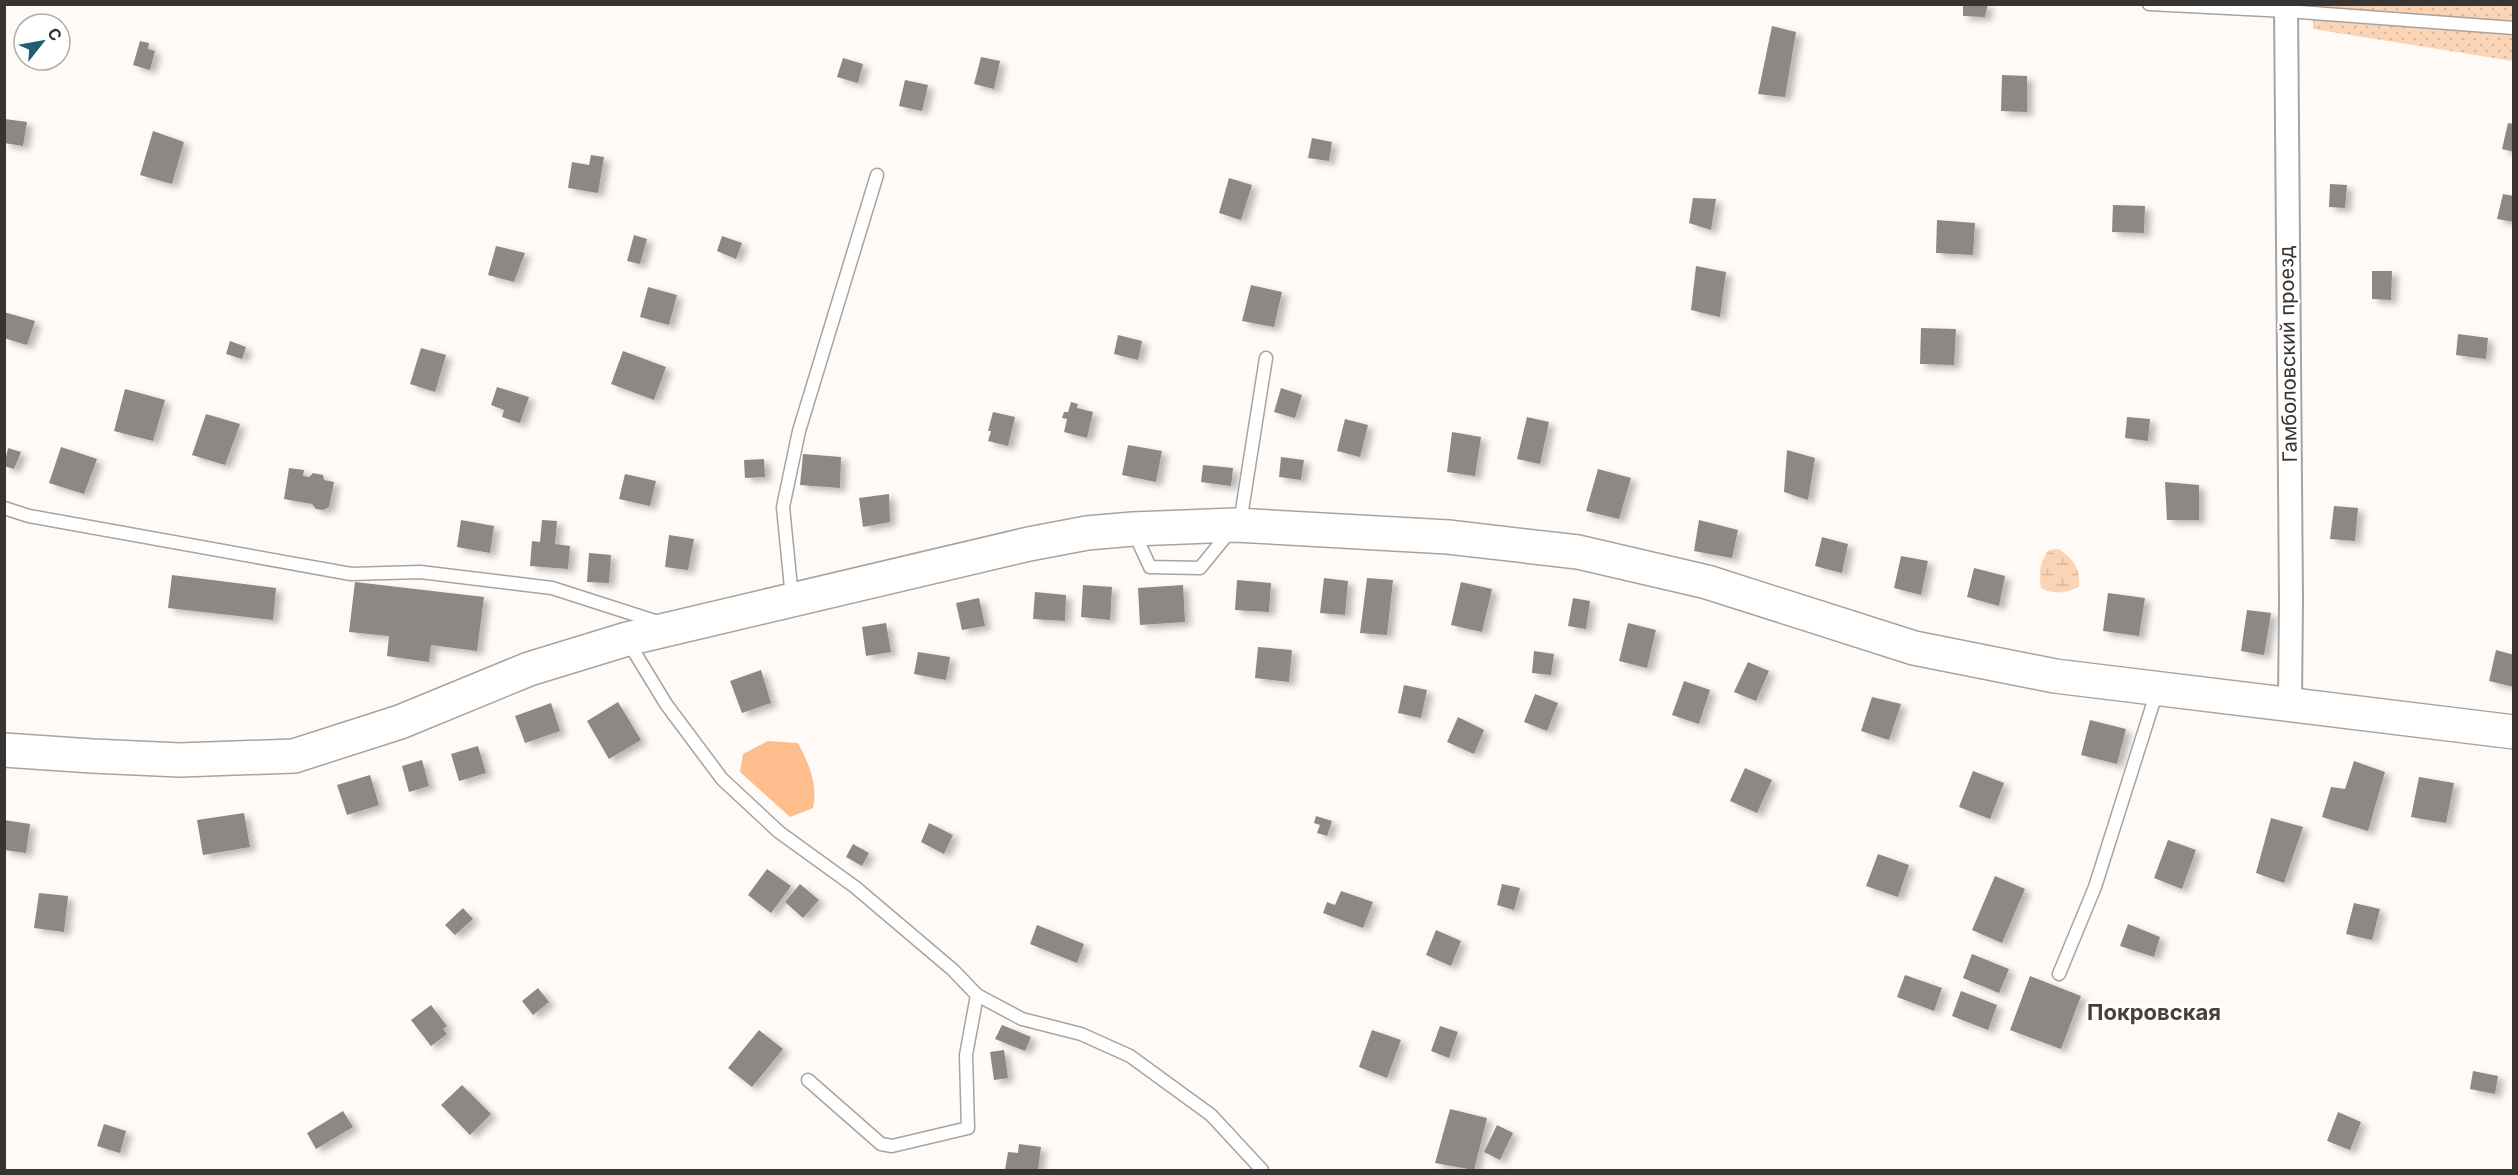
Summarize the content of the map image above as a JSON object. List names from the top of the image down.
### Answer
{
  "streets": {
    "street": ["Гамболовский проезд"]
  },
  "districts": ["Покровская"],
  "north": "top right"
}
